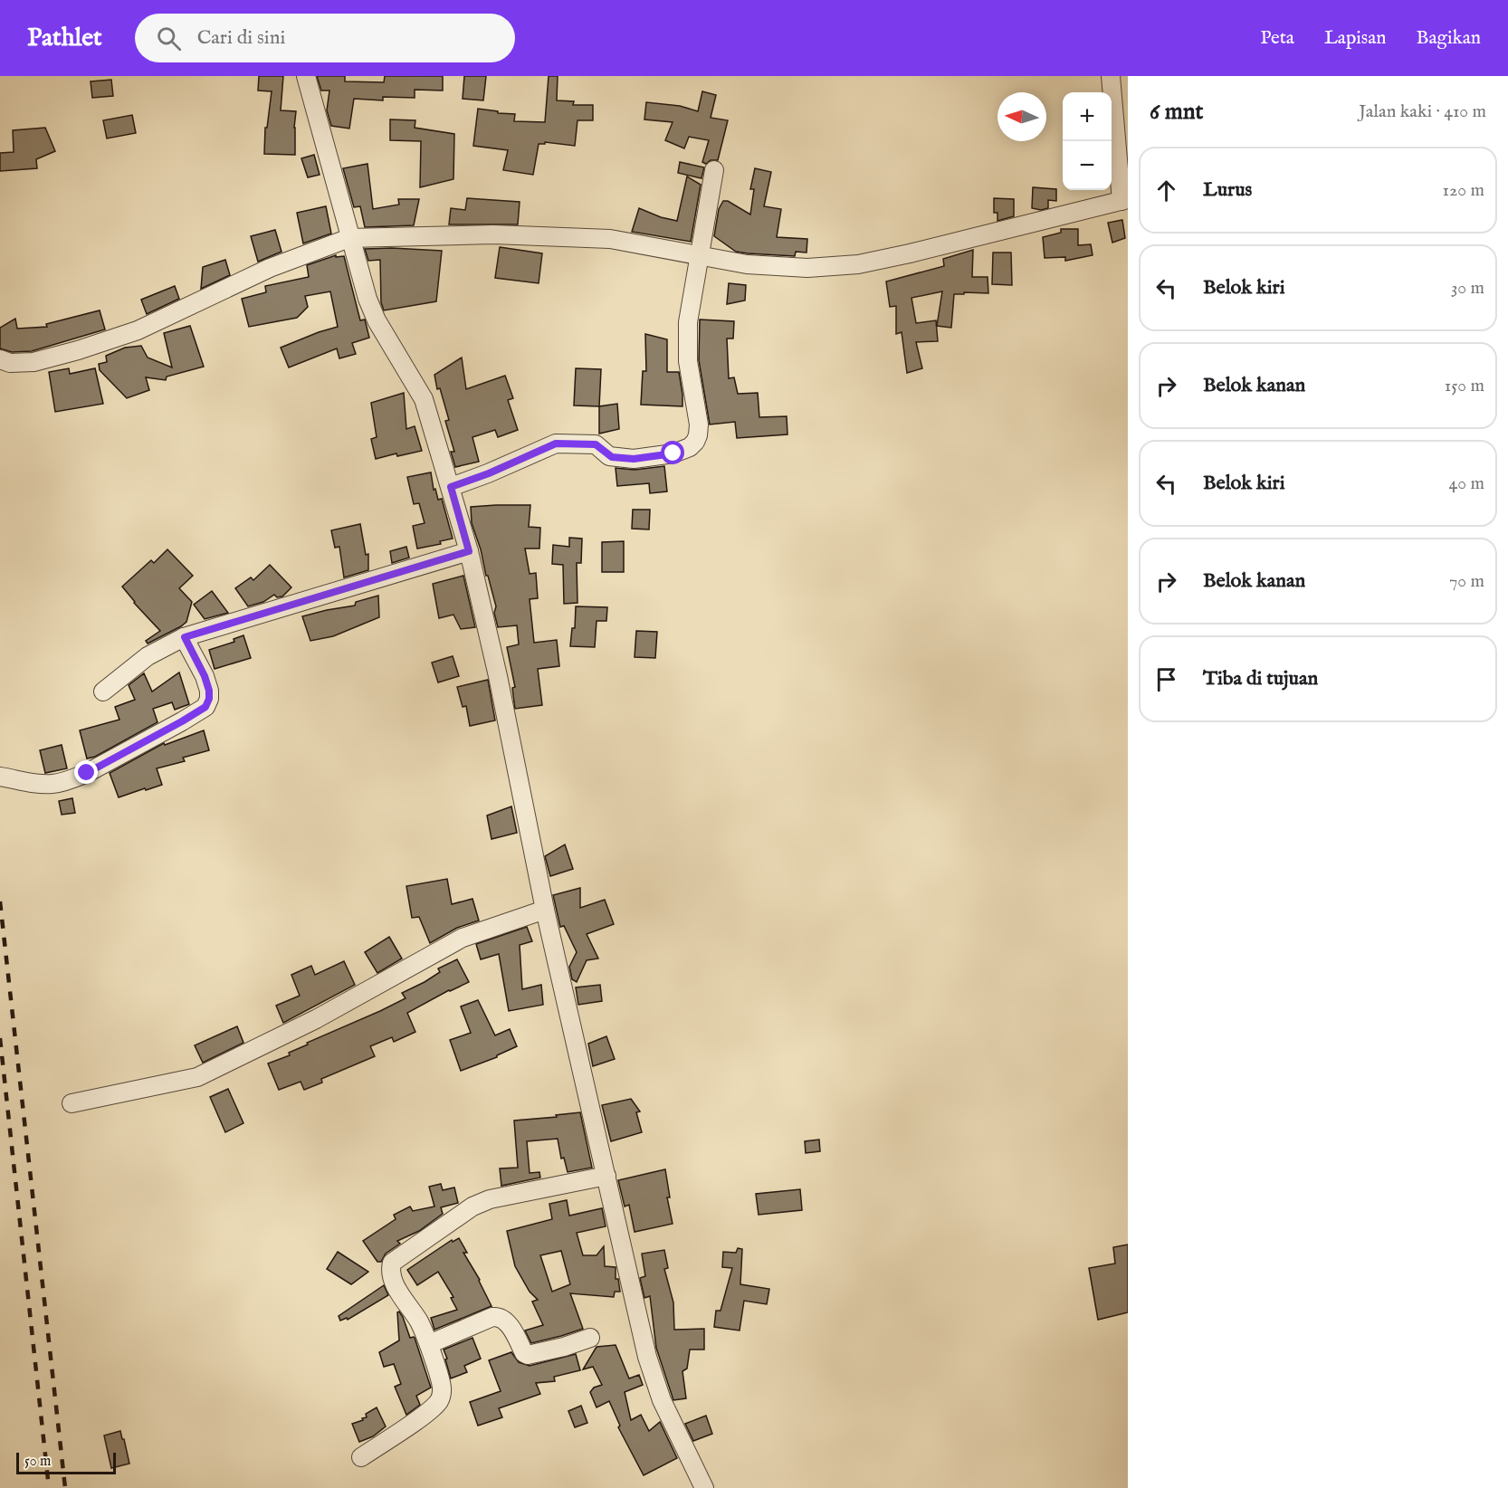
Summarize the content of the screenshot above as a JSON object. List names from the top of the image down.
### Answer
{
  "scale_bar": "50 m",
  "north": "left",
  "page": {
    "header": "Pathlet",
    "search": "Cari di sini",
    "nav": ["Peta", "Lapisan", "Bagikan"],
    "heading": ["6 mnt", "Jalan kaki · 410 m"],
    "map_buttons": ["+", "−"],
    "list": [
      ["Lurus", "120 m"],
      ["Belok kiri", "30 m"],
      ["Belok kanan", "150 m"],
      ["Belok kiri", "40 m"],
      ["Belok kanan", "70 m"],
      "Tiba di tujuan"
    ],
    "scale": "50 m"
  }
}
